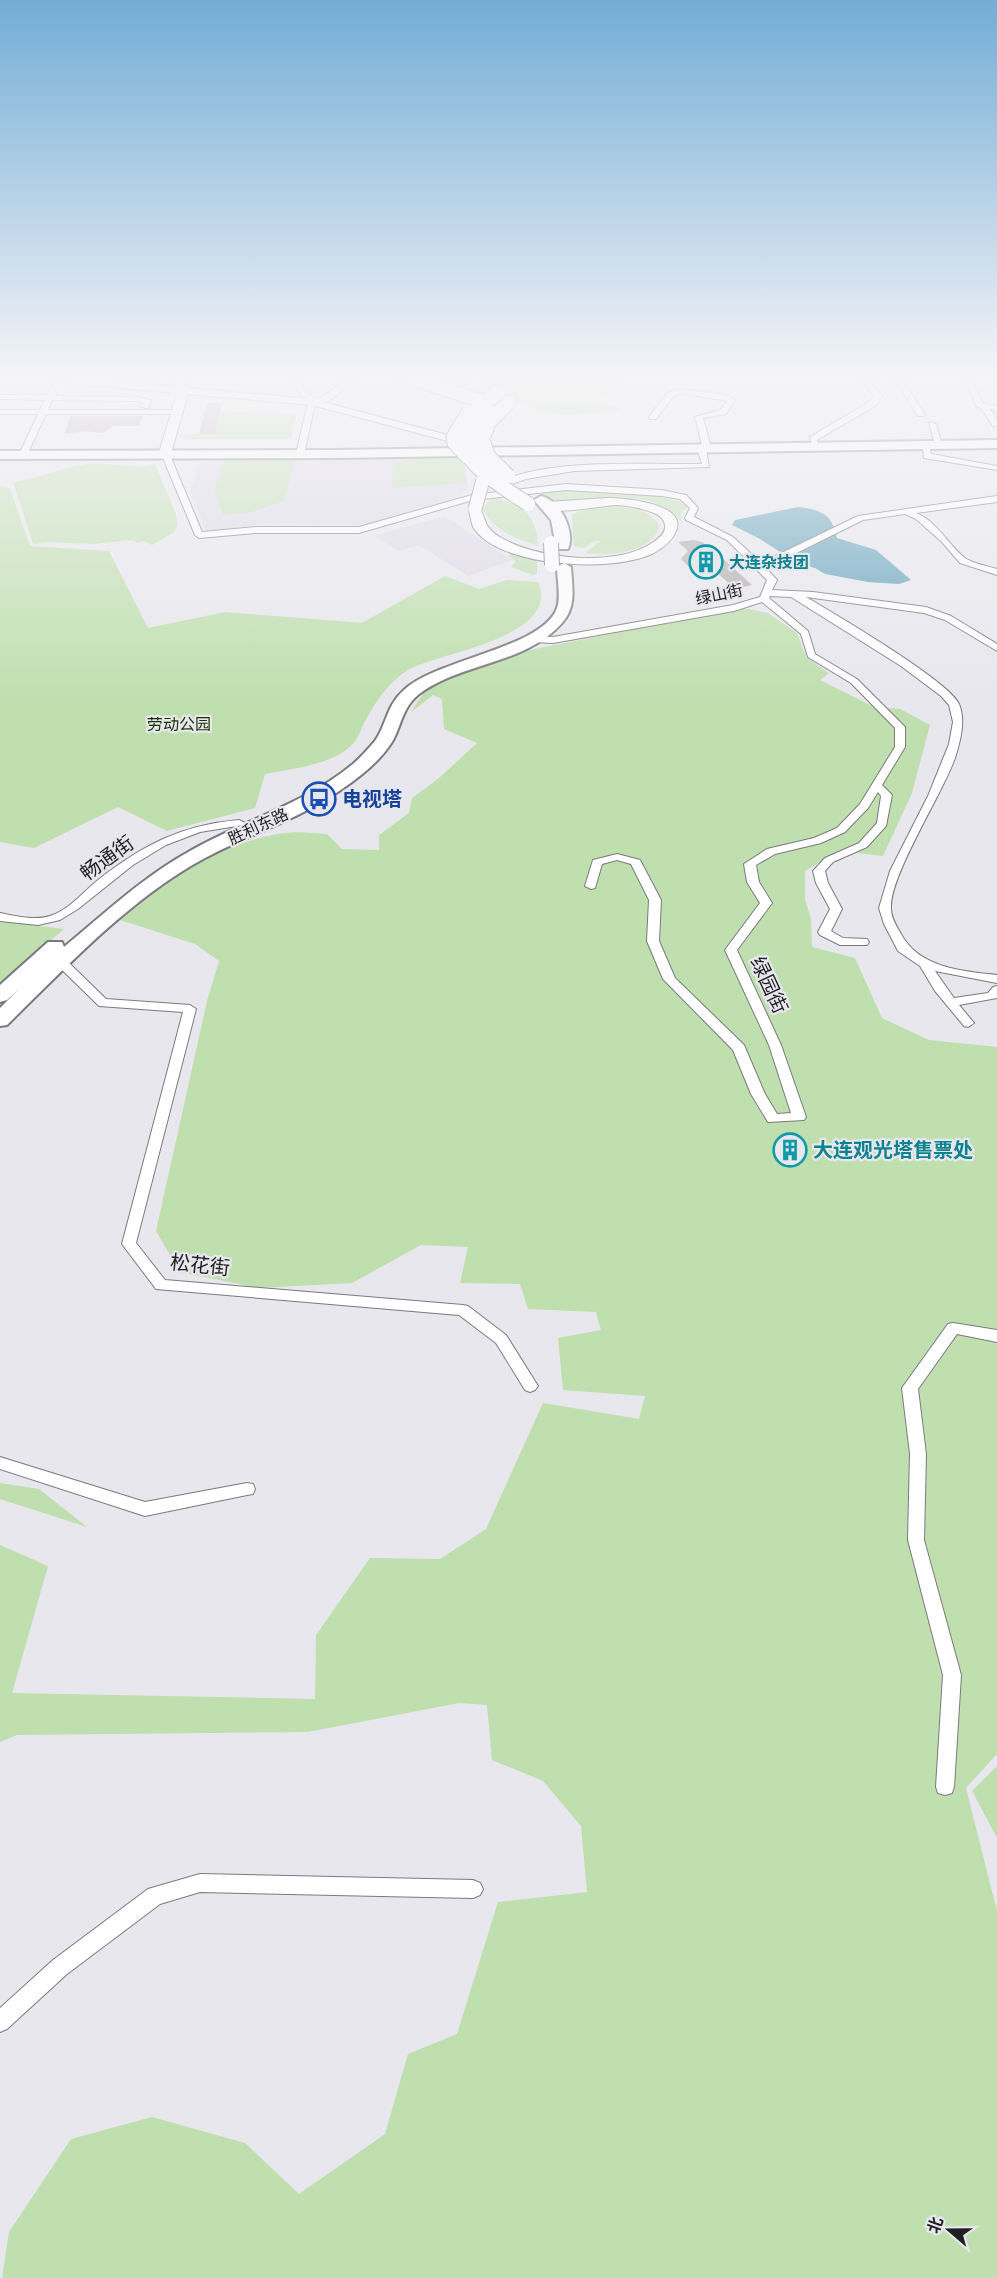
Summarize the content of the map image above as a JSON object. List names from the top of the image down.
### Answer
{
  "streets": {
    "main road": ["胜利东路"],
    "street": [
      "绿山街",
      "畅通街",
      "绿园街",
      "松花街"
    ]
  },
  "crossings": [
    ["绿山街", "胜利东路"],
    ["绿山街", "绿园街"],
    ["胜利东路", "松花街"]
  ],
  "parks": ["劳动公园"],
  "places": {
    "building": ["大连杂技团", "大连观光塔售票处"],
    "bus stop": ["电视塔"]
  },
  "north": "left"
}
